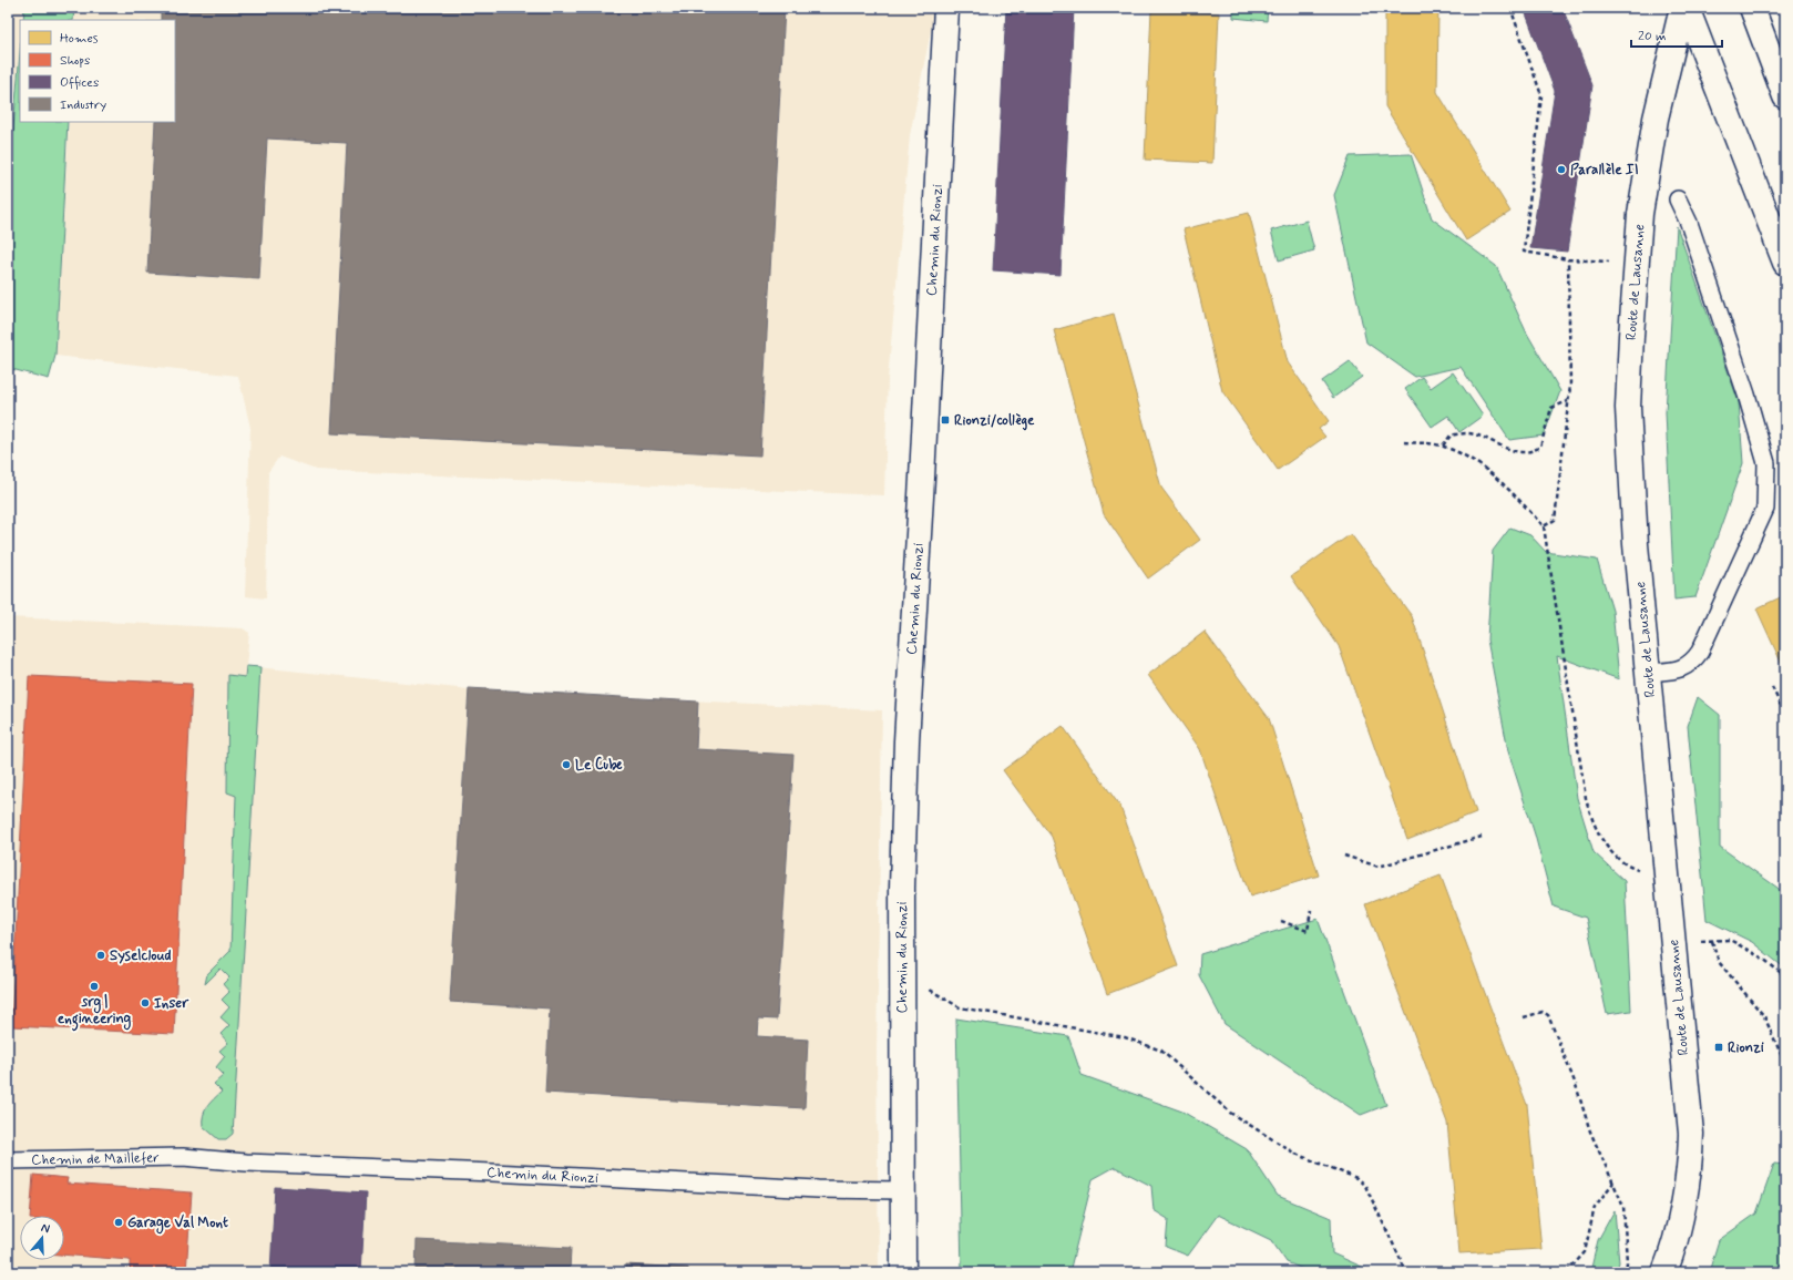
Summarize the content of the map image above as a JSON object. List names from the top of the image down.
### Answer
{
  "streets": {
    "main road": ["Chemin du Rionzi", "Route de Lausanne"],
    "lane": ["Chemin de Maillefer"]
  },
  "crossings": [
    ["Chemin du Rionzi", "Chemin de Maillefer"]
  ],
  "places": {
    "other": [
      "Parallèle II",
      "Le Cube",
      "Syselcloud",
      "srg | engineering",
      "Inser",
      "Garage Val Mont"
    ],
    "transit": ["Rionzi/collège", "Rionzi"]
  },
  "legend": [
    "Homes",
    "Shops",
    "Offices",
    "Industry"
  ],
  "scale_bar": "20 m",
  "north": "top"
}
